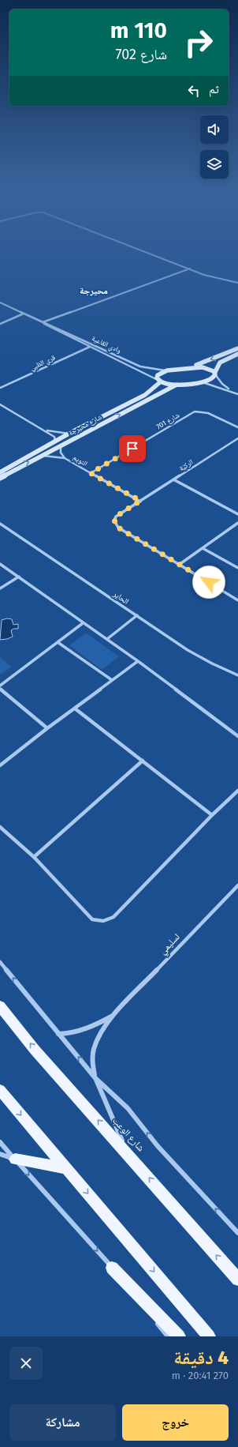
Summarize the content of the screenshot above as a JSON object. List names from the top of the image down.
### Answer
{
  "streets": {
    "main road": ["شارع الوعب"],
    "street": [
      "وادي القاعية",
      "قري الظبي",
      "شارع 701",
      "شارع محيرجة",
      "التويم",
      "الركيّة",
      "الحاير",
      "لسليمي"
    ]
  },
  "crossings": [
    ["وادي القاعية", "قري الظبي"],
    ["وادي القاعية", "شارع محيرجة"],
    ["شارع 701", "التويم"],
    ["شارع محيرجة", "التويم"],
    ["التويم", "الركيّة"],
    ["لسليمي", "شارع الوعب"]
  ],
  "one_way": ["شارع الوعب"],
  "districts": ["محيرجة"],
  "page": {
    "turn": ["110 m", "شارع 702"],
    "then": "ثم",
    "heading": ["4 دقيقة", "270 m · 20:41"],
    "buttons": ["خروج", "مشاركة"]
  }
}
